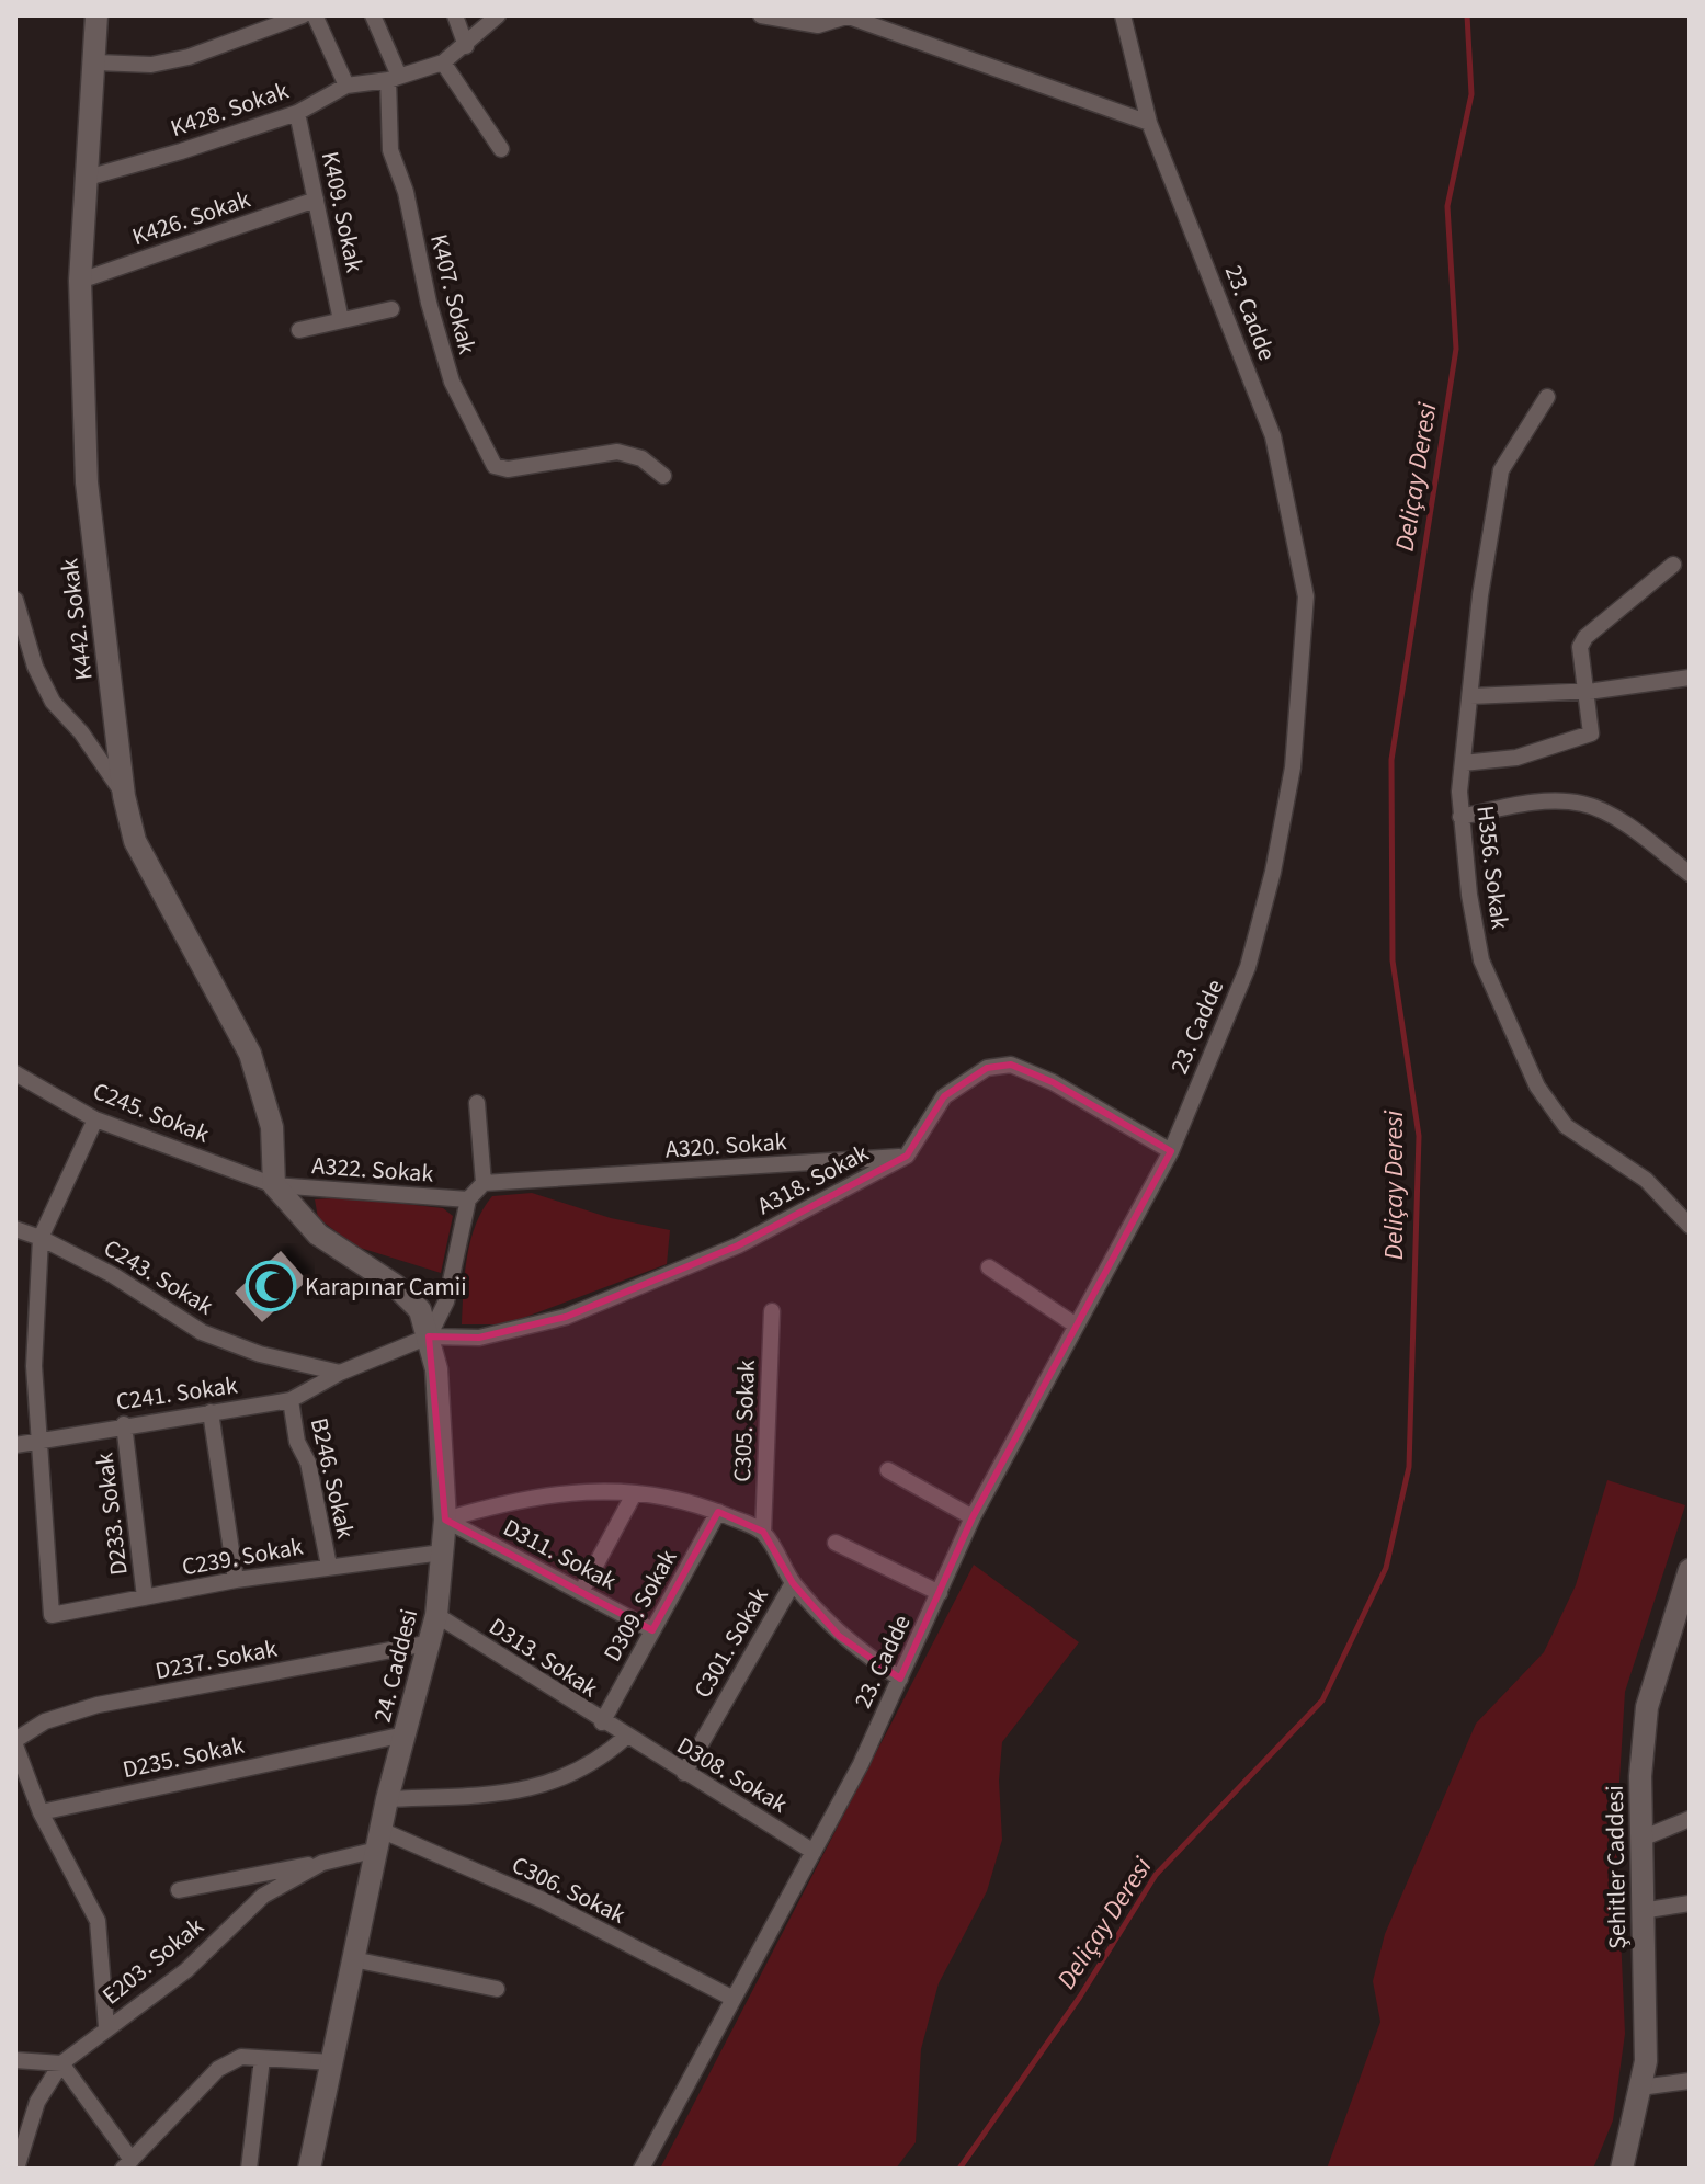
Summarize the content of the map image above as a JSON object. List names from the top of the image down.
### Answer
{
  "streets": {
    "street": [
      "K428. Sokak",
      "K409. Sokak",
      "K426. Sokak",
      "K407. Sokak",
      "23. Cadde",
      "K442. Sokak",
      "H356. Sokak",
      "C245. Sokak",
      "A320. Sokak",
      "A322. Sokak",
      "A318. Sokak",
      "C243. Sokak",
      "C241. Sokak",
      "C305. Sokak",
      "B246. Sokak",
      "D233. Sokak",
      "D311. Sokak",
      "C239. Sokak",
      "D309. Sokak",
      "C301. Sokak",
      "D313. Sokak",
      "D237. Sokak",
      "24. Caddesi",
      "D235. Sokak",
      "D308. Sokak",
      "Şehitler Caddesi",
      "C306. Sokak",
      "E203. Sokak"
    ]
  },
  "crossings": [
    ["K428. Sokak", "K409. Sokak"],
    ["K428. Sokak", "K407. Sokak"],
    ["K428. Sokak", "K442. Sokak"],
    ["K409. Sokak", "K426. Sokak"],
    ["K426. Sokak", "K442. Sokak"],
    ["23. Cadde", "A318. Sokak"],
    ["23. Cadde", "D308. Sokak"],
    ["23. Cadde", "C306. Sokak"],
    ["K442. Sokak", "C245. Sokak"],
    ["K442. Sokak", "A322. Sokak"],
    ["K442. Sokak", "24. Caddesi"],
    ["C245. Sokak", "A322. Sokak"],
    ["C245. Sokak", "24. Caddesi"],
    ["A320. Sokak", "A318. Sokak"],
    ["A322. Sokak", "24. Caddesi"],
    ["A318. Sokak", "24. Caddesi"],
    ["C243. Sokak", "C241. Sokak"],
    ["C241. Sokak", "B246. Sokak"],
    ["C241. Sokak", "D233. Sokak"],
    ["C241. Sokak", "C239. Sokak"],
    ["B246. Sokak", "C239. Sokak"],
    ["D233. Sokak", "C239. Sokak"],
    ["D311. Sokak", "D309. Sokak"],
    ["D311. Sokak", "24. Caddesi"],
    ["C239. Sokak", "24. Caddesi"],
    ["D309. Sokak", "D313. Sokak"],
    ["C301. Sokak", "D308. Sokak"],
    ["D313. Sokak", "24. Caddesi"],
    ["D313. Sokak", "D308. Sokak"],
    ["D237. Sokak", "24. Caddesi"],
    ["24. Caddesi", "D235. Sokak"],
    ["24. Caddesi", "C306. Sokak"],
    ["24. Caddesi", "E203. Sokak"],
    ["C306. Sokak", "E203. Sokak"]
  ],
  "water": ["Deliçay Deresi"],
  "places": {
    "mosque": ["Karapınar Camii"]
  }
}
